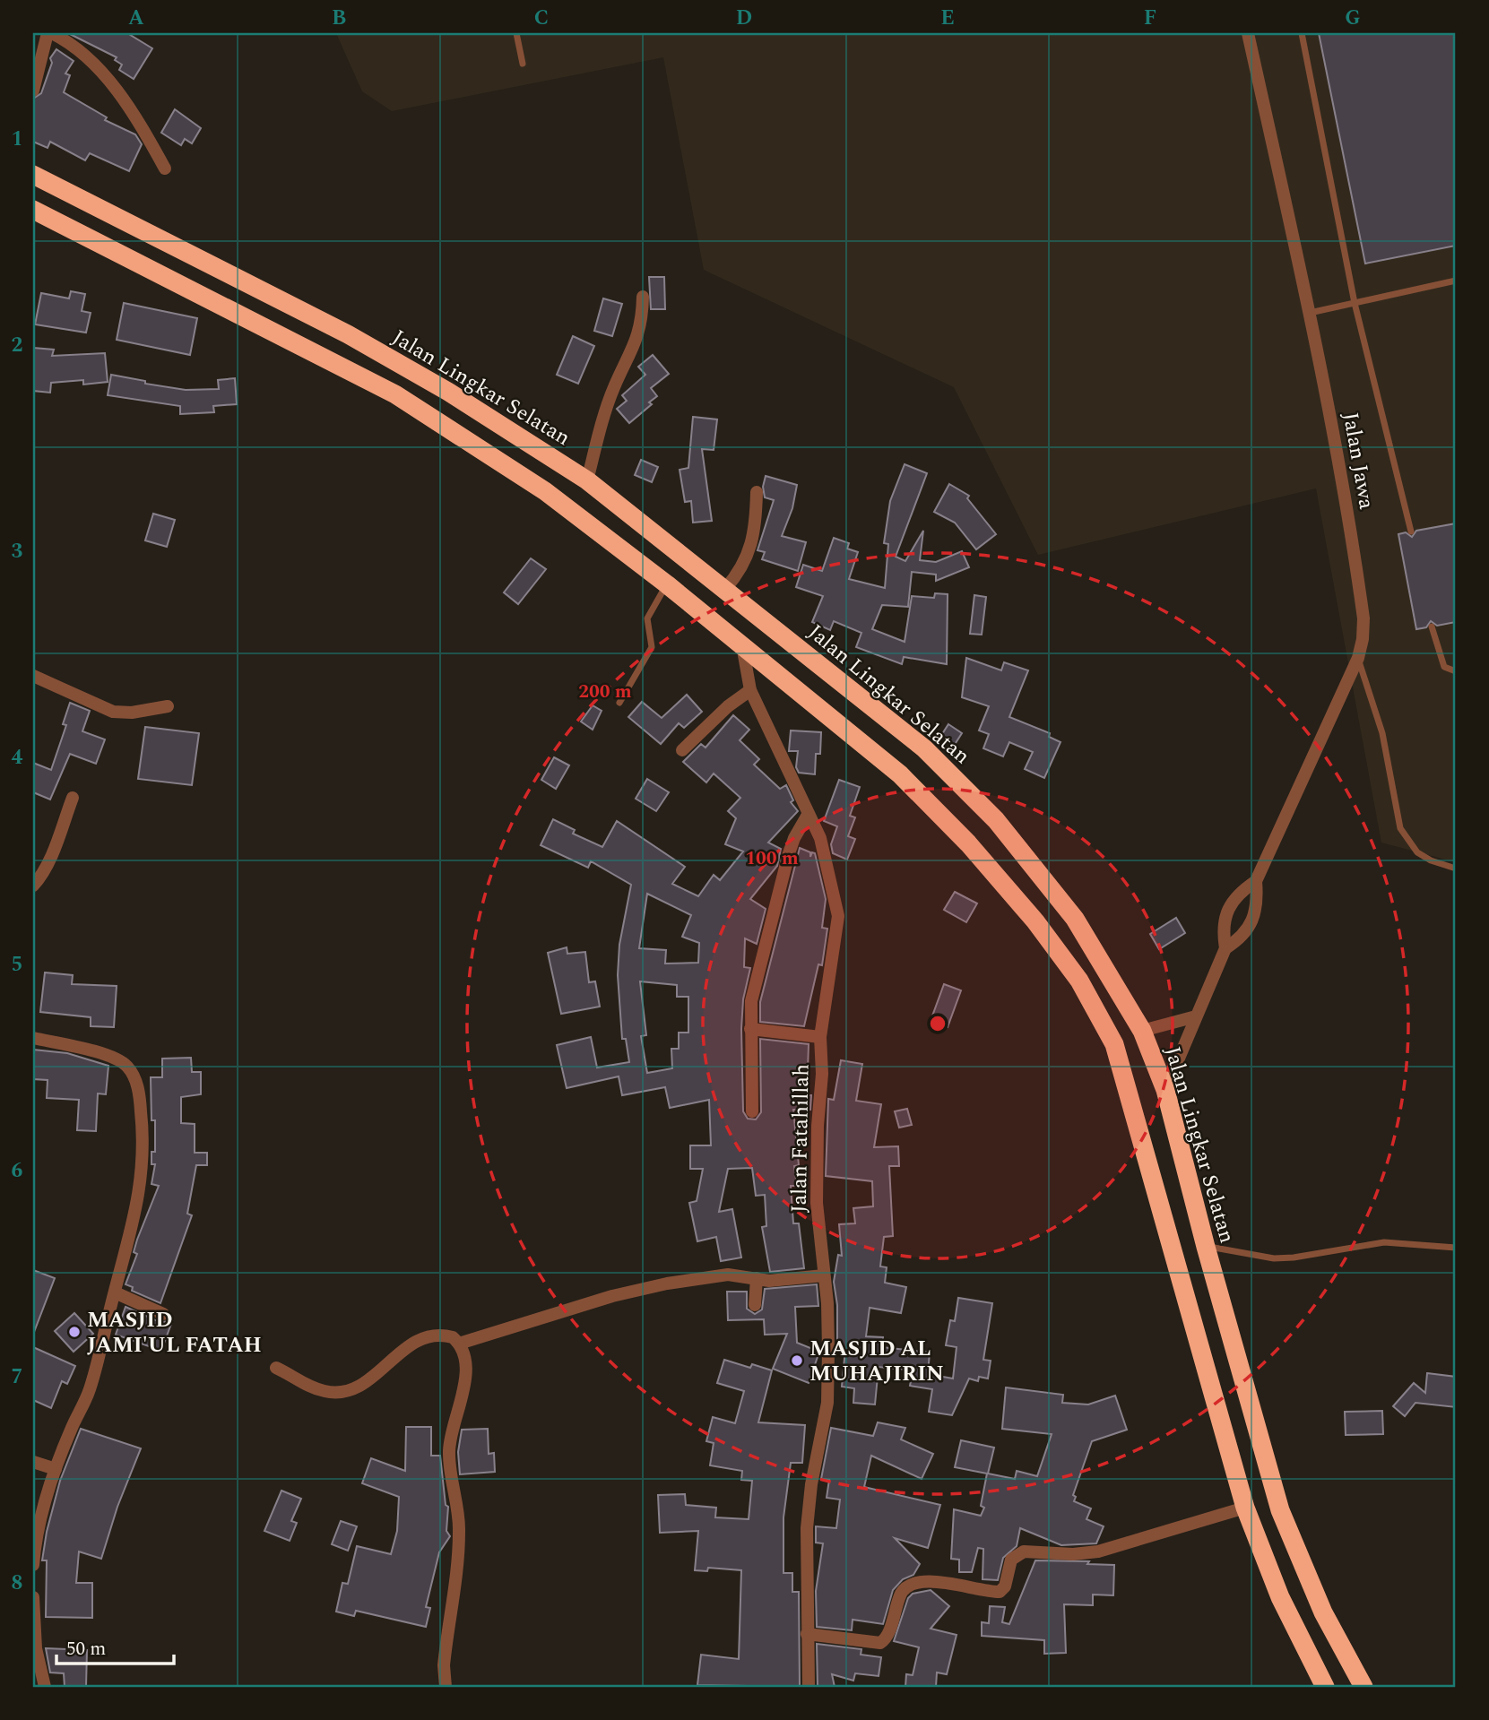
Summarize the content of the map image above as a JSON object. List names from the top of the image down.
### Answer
{
  "streets": {
    "highway": ["Jalan Lingkar Selatan"],
    "street": ["Jalan Jawa", "Jalan Fatahillah"]
  },
  "crossings": [
    ["Jalan Lingkar Selatan", "Jalan Jawa"]
  ],
  "places": ["MASJID JAMI'UL FATAH", "MASJID AL MUHAJIRIN"],
  "scale_bar": "50 m",
  "grid": {
    "columns": [
      "A",
      "B",
      "C",
      "D",
      "E",
      "F",
      "G"
    ],
    "rows": [
      "1",
      "2",
      "3",
      "4",
      "5",
      "6",
      "7",
      "8"
    ]
  },
  "rings": ["200 m", "100 m"]
}
